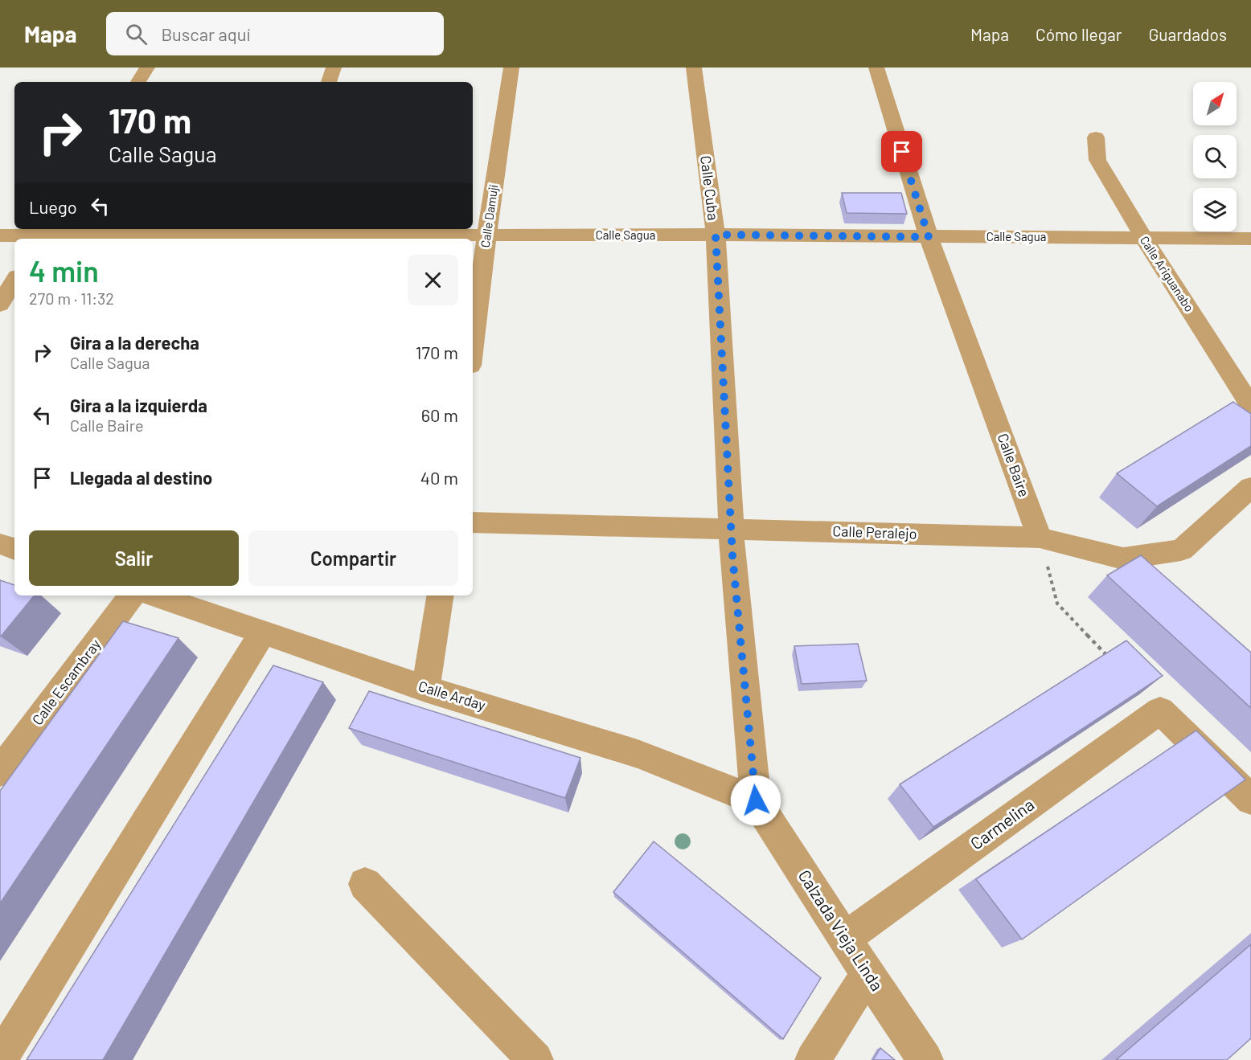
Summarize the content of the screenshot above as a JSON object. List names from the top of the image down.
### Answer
{
  "streets": {
    "street": [
      "Calle Cuba",
      "Calle Damují",
      "Calle Sagua",
      "Calle Ariguanabo",
      "Calle Baire",
      "Calle Peralejo",
      "Calle Escambray",
      "Calle Arday",
      "Carmelina",
      "Calzada Vieja Linda"
    ]
  },
  "crossings": [
    ["Calle Cuba", "Calle Sagua"],
    ["Calle Cuba", "Calle Peralejo"],
    ["Calle Cuba", "Calle Arday"],
    ["Calle Cuba", "Calzada Vieja Linda"],
    ["Calle Damují", "Calle Sagua"],
    ["Calle Sagua", "Calle Ariguanabo"],
    ["Calle Sagua", "Calle Baire"],
    ["Calle Baire", "Calle Peralejo"],
    ["Calle Arday", "Calzada Vieja Linda"],
    ["Carmelina", "Calzada Vieja Linda"]
  ],
  "north": "top right",
  "page": {
    "header": "Mapa",
    "search": "Buscar aquí",
    "nav": ["Mapa", "Cómo llegar", "Guardados"],
    "turn": ["170 m", "Calle Sagua"],
    "then": "Luego",
    "heading": ["4 min", "270 m · 11:32"],
    "list": [
      {
        "name": "Gira a la derecha",
        "note": "Calle Sagua",
        "value": "170 m"
      },
      {
        "name": "Gira a la izquierda",
        "note": "Calle Baire",
        "value": "60 m"
      },
      {
        "name": "Llegada al destino",
        "value": "40 m"
      }
    ],
    "buttons": ["Salir", "Compartir"]
  }
}
